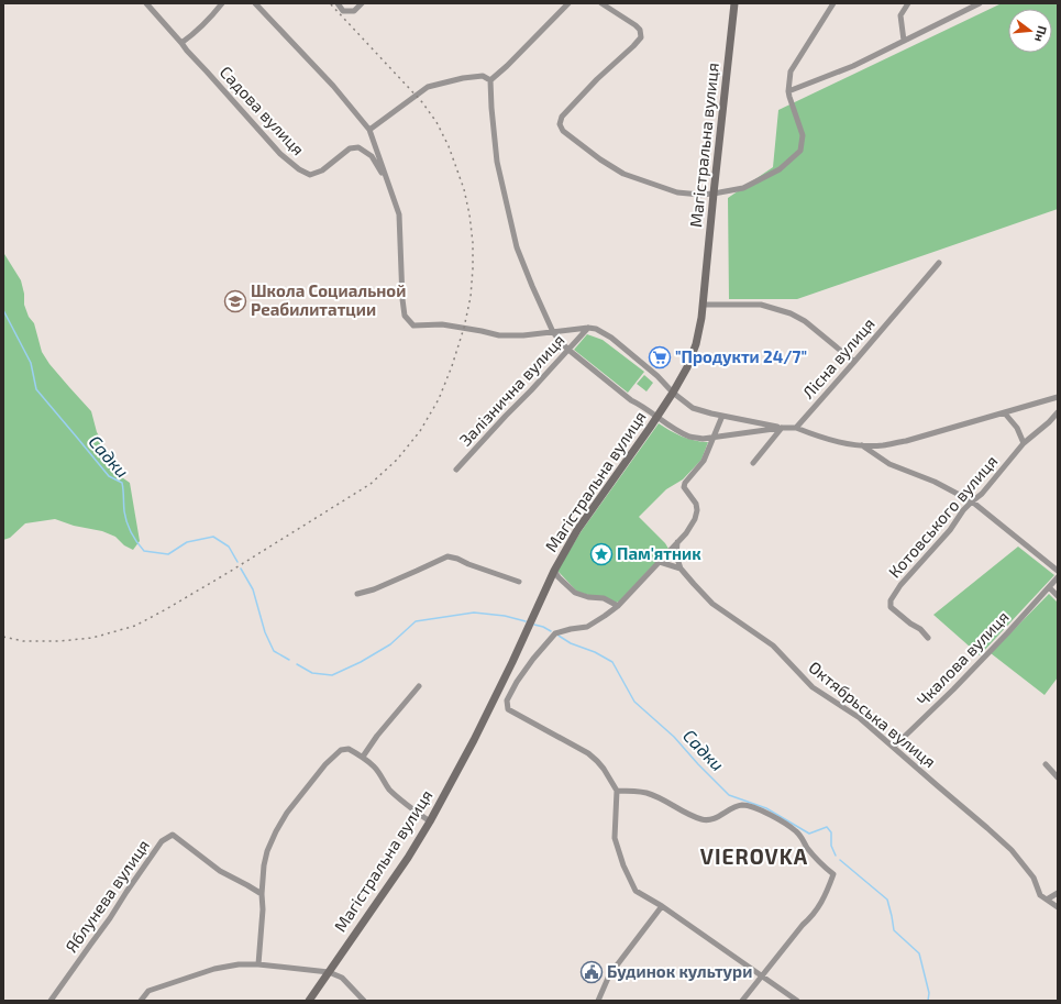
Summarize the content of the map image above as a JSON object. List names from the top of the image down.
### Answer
{
  "streets": {
    "main road": ["Магістральна вулиця"],
    "street": [
      "Садова вулиця",
      "Лісна вулиця",
      "Залізнична вулиця",
      "Котовського вулиця",
      "Чкалова вулиця",
      "Октябрьська вулиця",
      "Яблунева вулиця"
    ]
  },
  "crossings": [
    ["Чкалова вулиця", "Октябрьська вулиця"]
  ],
  "districts": ["VIEROVKA"],
  "water": ["Садки"],
  "places": {
    "school or university": ["Школа Социальной Реабилитатции"],
    "supermarket": ["\"Продукти 24/7\""],
    "place": ["Пам'ятник"],
    "public building": ["Будинок культури"]
  },
  "north": "right"
}
